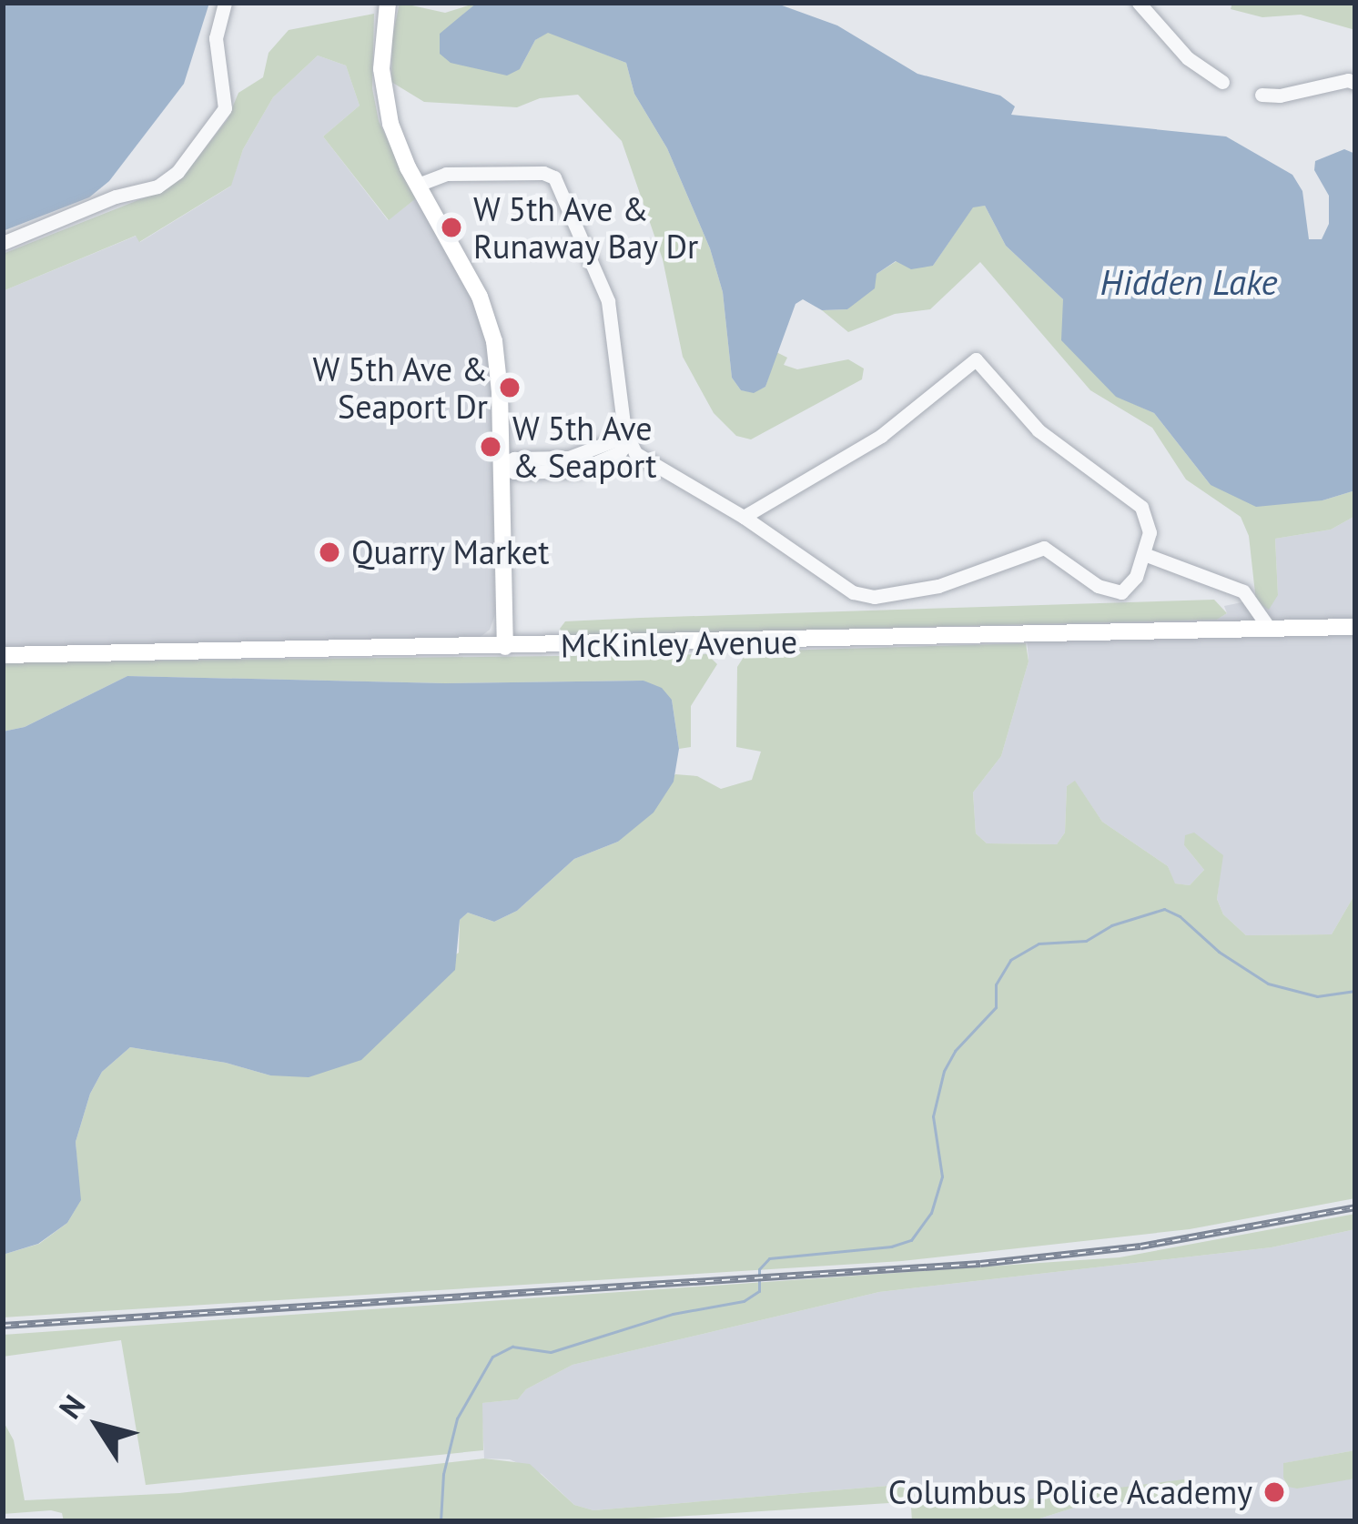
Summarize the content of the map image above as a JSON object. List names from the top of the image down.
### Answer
{
  "streets": {
    "main road": ["McKinley Avenue"]
  },
  "water": ["Hidden Lake"],
  "places": [
    "W 5th Ave & Runaway Bay Dr",
    "W 5th Ave & Seaport Dr",
    "W 5th Ave & Seaport",
    "Quarry Market",
    "Columbus Police Academy"
  ],
  "north": "top left"
}
